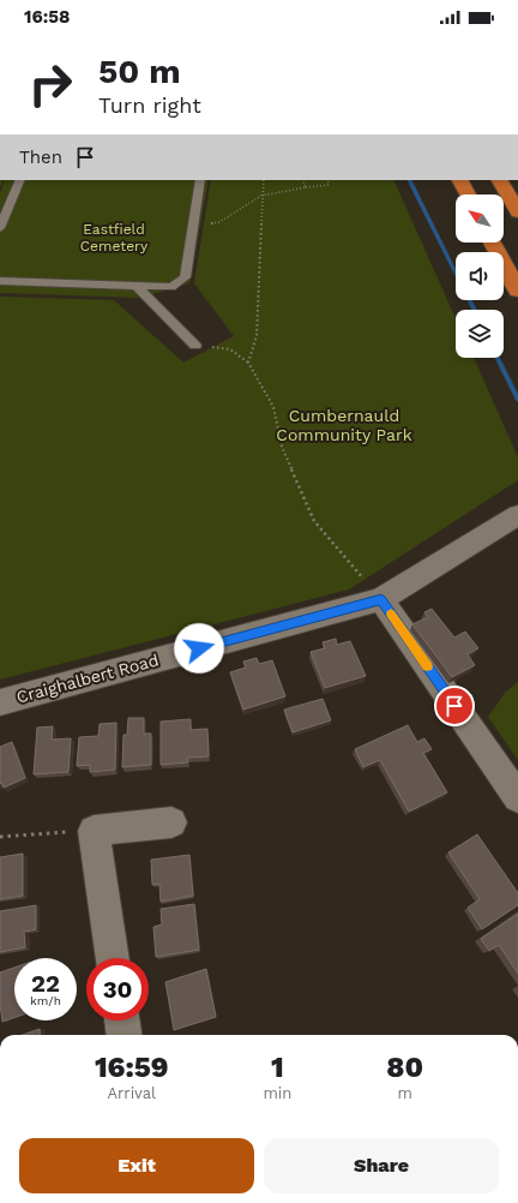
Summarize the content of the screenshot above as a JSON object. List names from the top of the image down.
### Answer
{
  "streets": {
    "street": ["Craighalbert Road"]
  },
  "parks": ["Eastfield Cemetery", "Cumbernauld Community Park"],
  "north": "top left",
  "page": {
    "status": "16:58",
    "turn": ["50 m", "Turn right"],
    "then": "Then",
    "speed": "22 km/h",
    "limit": "30",
    "eta": [
      "16:59",
      "Arrival",
      "1",
      "min",
      "80",
      "m"
    ],
    "buttons": ["Exit", "Share"]
  }
}
